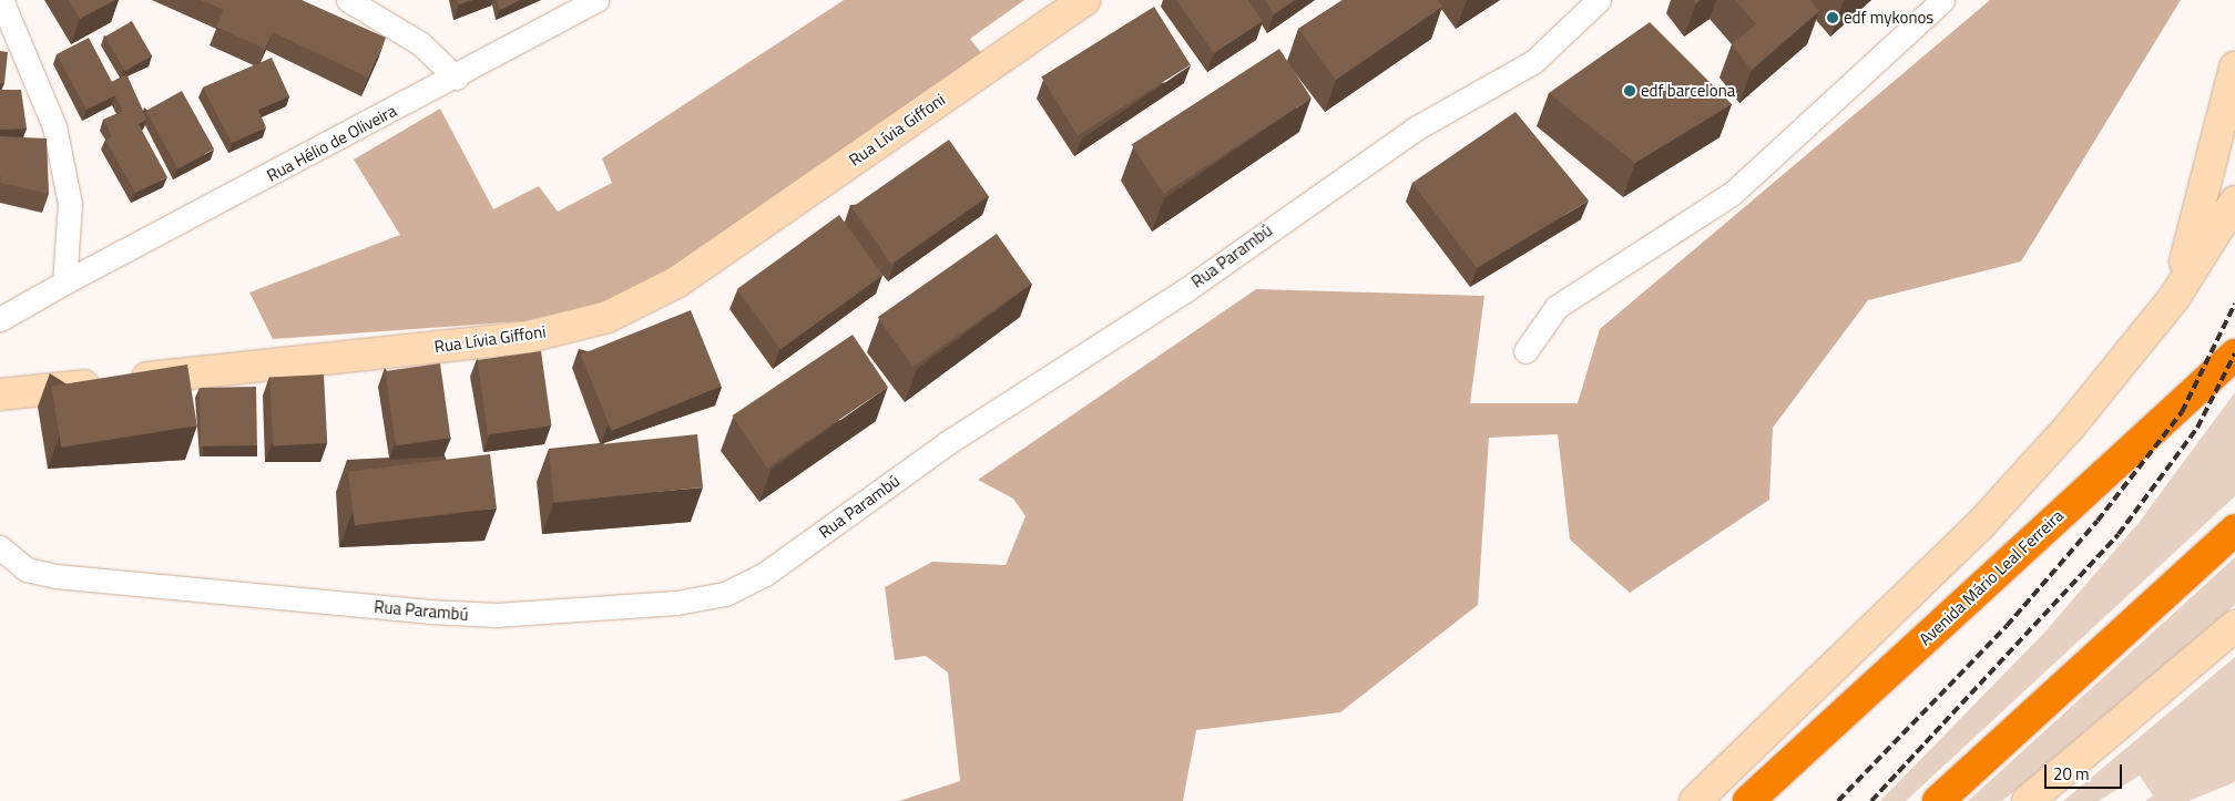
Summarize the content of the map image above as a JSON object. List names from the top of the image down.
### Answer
{
  "streets": {
    "highway": ["Avenida Mário Leal Ferreira"],
    "main road": ["Rua Lívia Giffoni"],
    "street": ["Rua Hélio de Oliveira", "Rua Parambú"]
  },
  "places": ["edf mykonos", "edf barcelona"],
  "scale_bar": "20 m"
}
